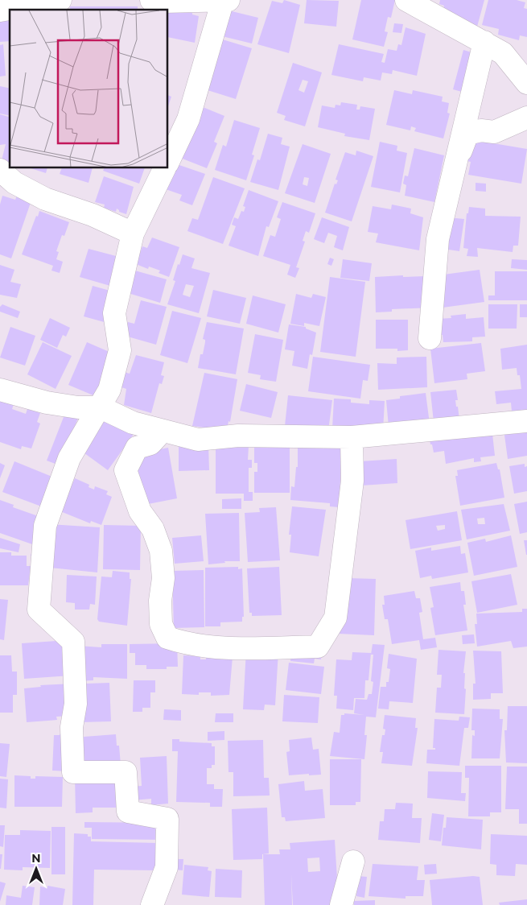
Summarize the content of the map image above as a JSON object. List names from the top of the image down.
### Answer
{
  "north": "top"
}
